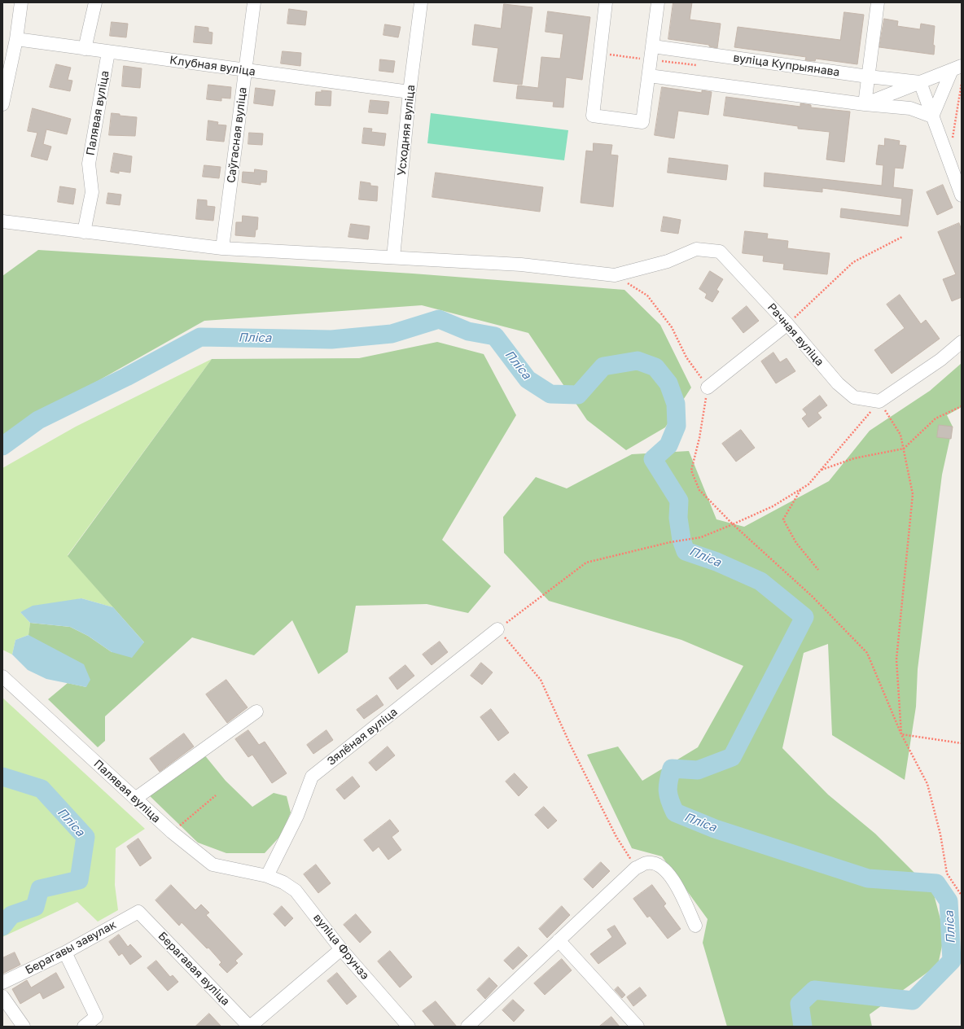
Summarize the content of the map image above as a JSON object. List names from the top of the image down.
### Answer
{
  "streets": {
    "street": [
      "вуліца Купрыянава",
      "Клубная вуліца",
      "Палявая вуліца",
      "Усходняя вуліца",
      "Саўгасная вуліца",
      "Рачная вуліца",
      "Зялёная вуліца",
      "вуліца Фрунзэ",
      "Берагавы завулак",
      "Берагавая вуліца"
    ]
  },
  "crossings": [
    ["Клубная вуліца", "Палявая вуліца"],
    ["Клубная вуліца", "Усходняя вуліца"],
    ["Клубная вуліца", "Саўгасная вуліца"],
    ["Палявая вуліца", "Зялёная вуліца"],
    ["Палявая вуліца", "вуліца Фрунзэ"],
    ["Зялёная вуліца", "вуліца Фрунзэ"],
    ["Берагавы завулак", "Берагавая вуліца"]
  ],
  "water": ["Пліса"]
}
